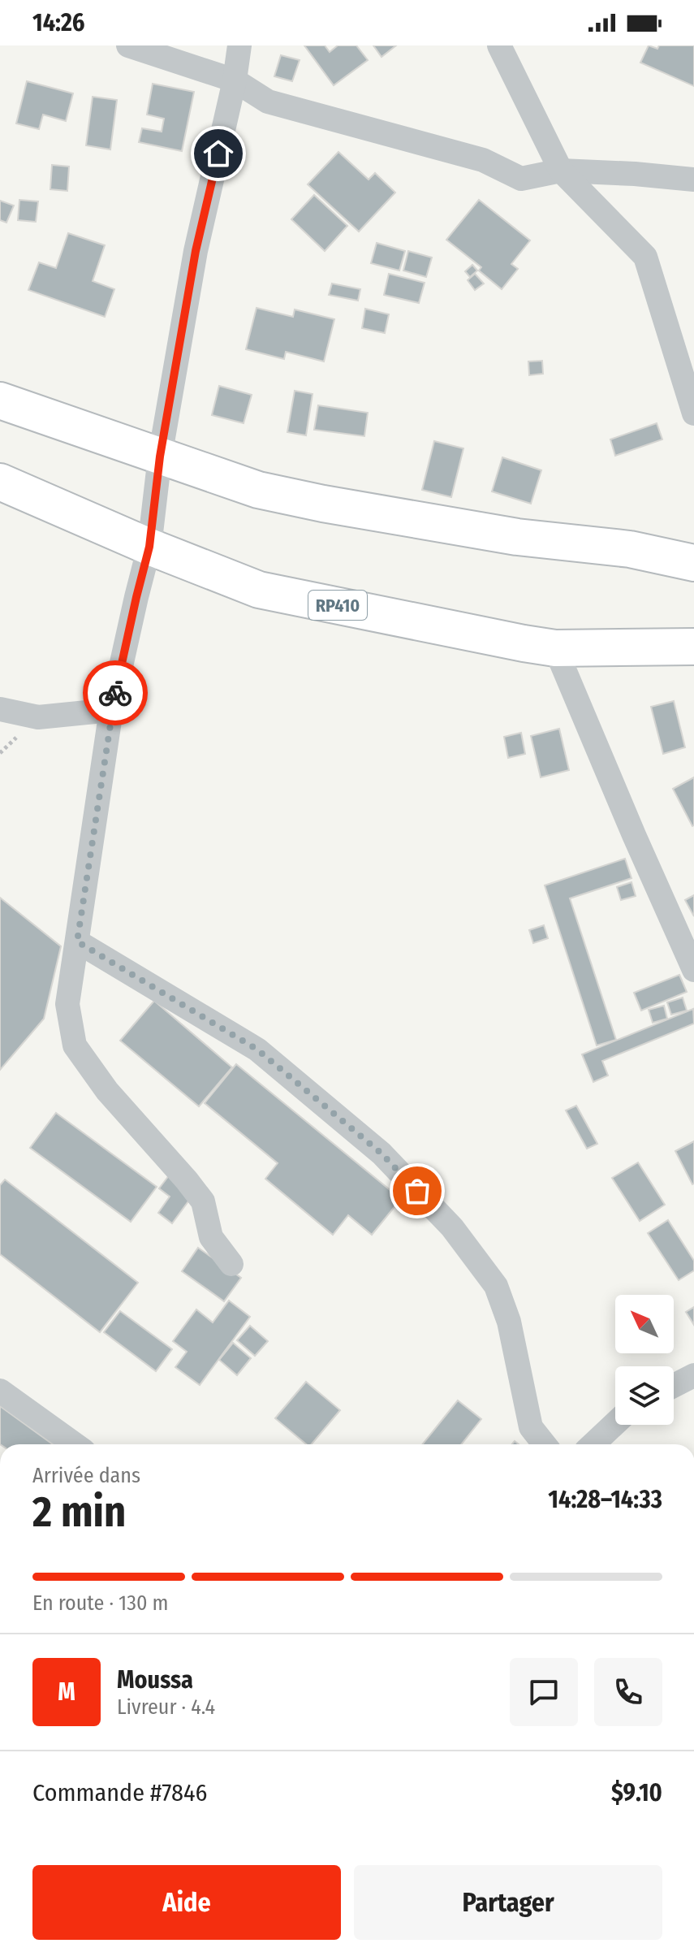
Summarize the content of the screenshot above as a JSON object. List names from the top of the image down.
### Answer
{
  "streets": {
    "main road": ["RP410"]
  },
  "north": "top left",
  "page": {
    "status": "14:26",
    "heading": ["2 min", "Arrivée dans", "14:28–14:33"],
    "panel": [
      "Moussa",
      "Livreur · 4.4",
      "Commande #7846",
      "$9.10"
    ],
    "bar": "En route · 130 m",
    "round": "M",
    "buttons": ["Aide", "Partager"]
  }
}
